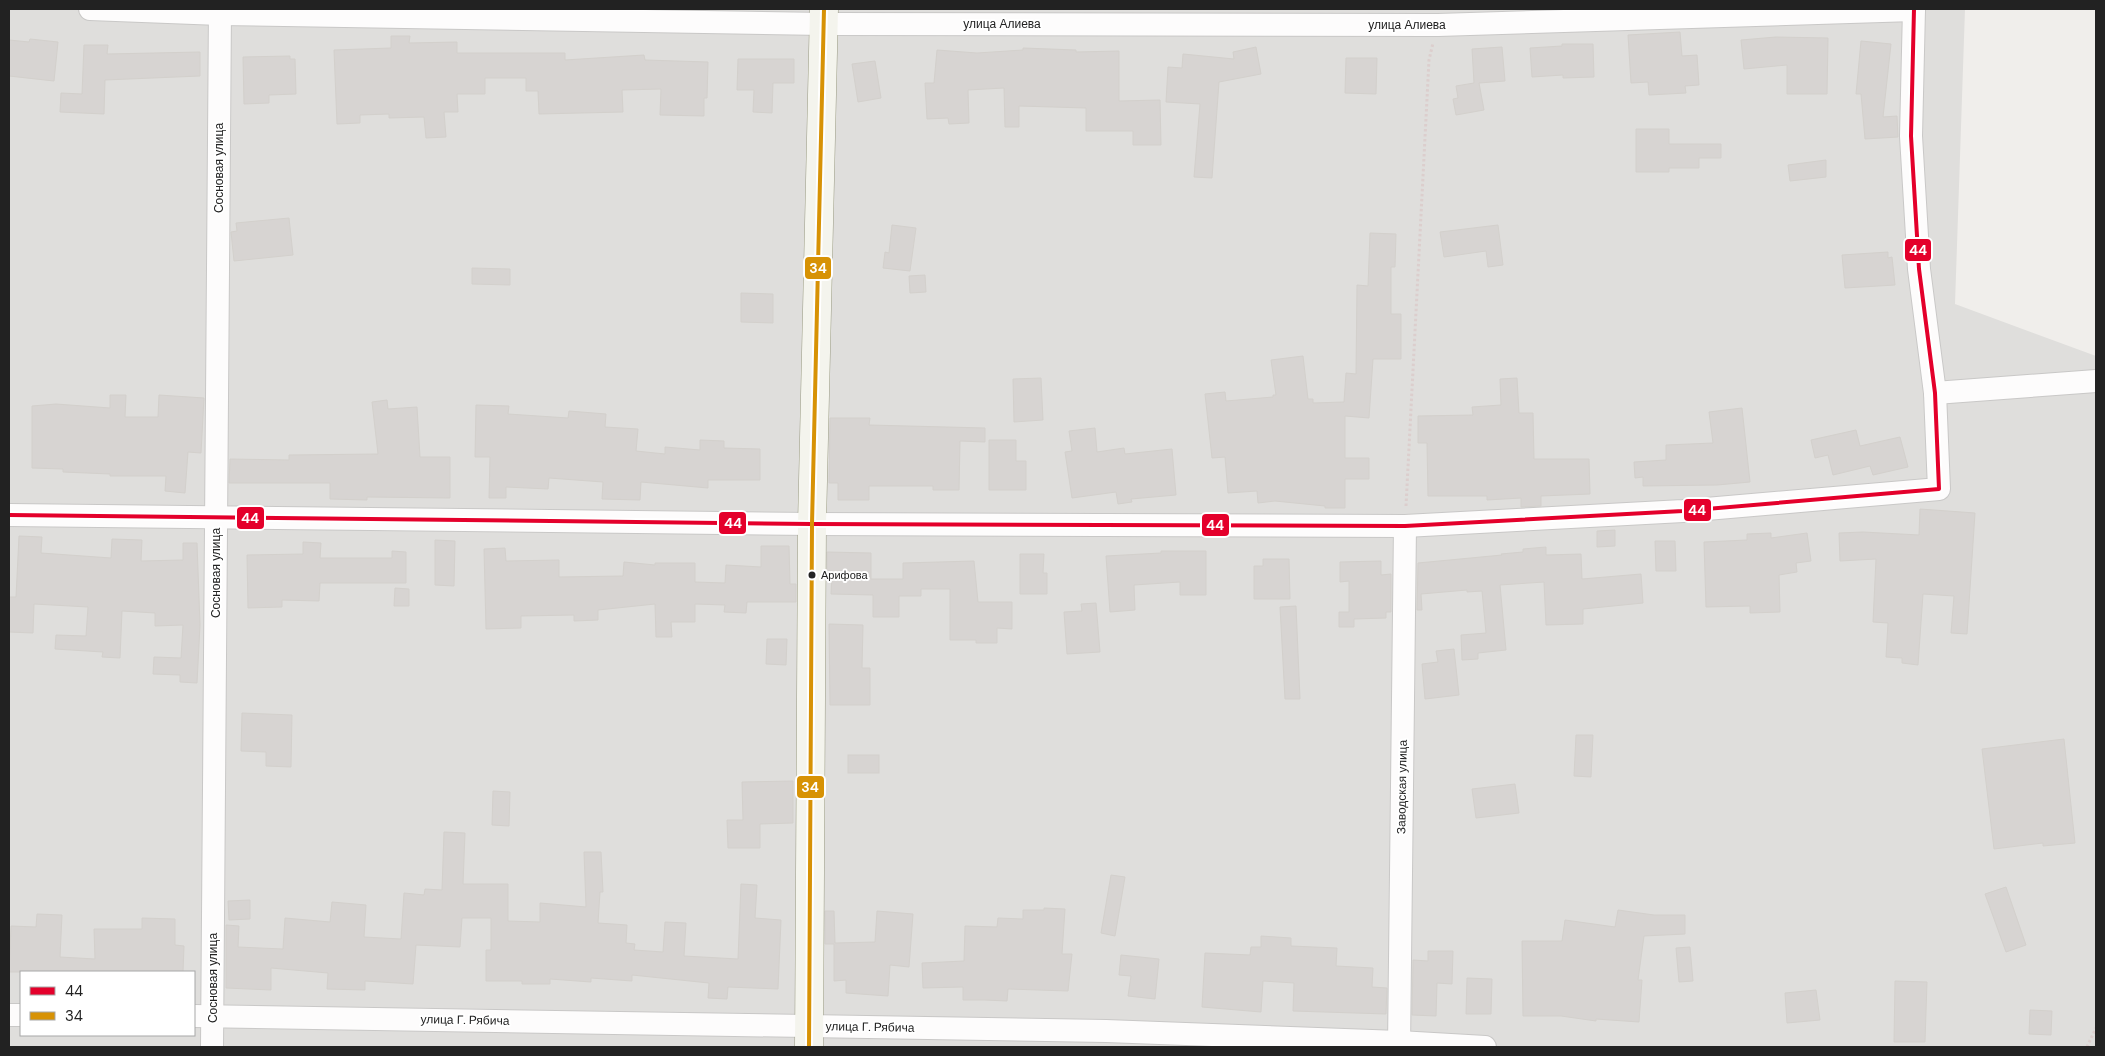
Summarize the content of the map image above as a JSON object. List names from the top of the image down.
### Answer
{
  "streets": {
    "street": [
      "улица Алиева",
      "Сосновая улица",
      "Заводская улица",
      "улица Г. Рябича"
    ]
  },
  "crossings": [
    ["улица Алиева", "Сосновая улица"],
    ["Сосновая улица", "улица Г. Рябича"],
    ["Заводская улица", "улица Г. Рябича"]
  ],
  "places": ["Арифова"],
  "lines": ["transit line 44", "transit line 34"],
  "legend": ["44", "34"]
}
